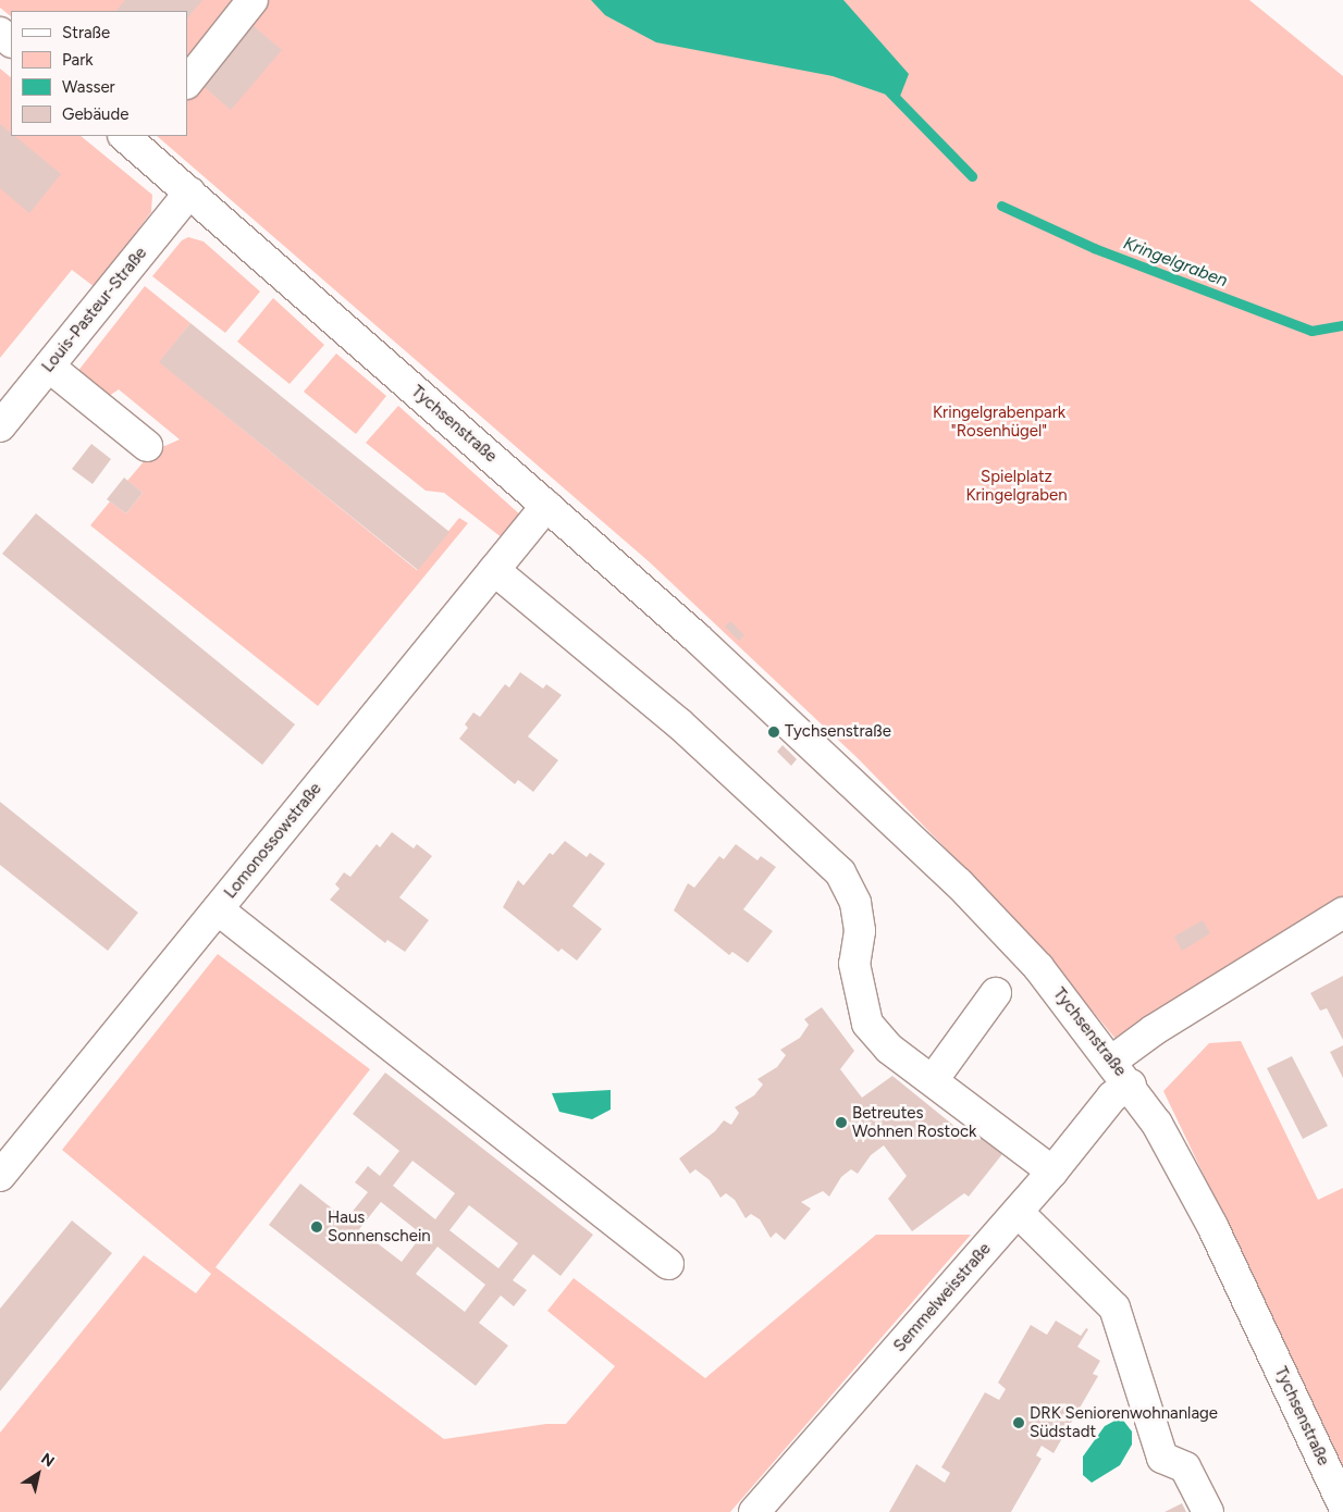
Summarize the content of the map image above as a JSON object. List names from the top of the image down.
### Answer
{
  "streets": {
    "street": [
      "Louis-Pasteur-Straße",
      "Tychsenstraße",
      "Lomonossowstraße",
      "Semmelweisstraße"
    ]
  },
  "crossings": [
    ["Louis-Pasteur-Straße", "Tychsenstraße"],
    ["Tychsenstraße", "Lomonossowstraße"],
    ["Tychsenstraße", "Semmelweisstraße"]
  ],
  "water": ["Kringelgraben"],
  "parks": ["Kringelgrabenpark \"Rosenhügel\"", "Spielplatz Kringelgraben"],
  "places": [
    "Tychsenstraße",
    "Betreutes Wohnen Rostock",
    "Haus Sonnenschein",
    "DRK Seniorenwohnanlage Südstadt"
  ],
  "legend": [
    "Straße",
    "Park",
    "Wasser",
    "Gebäude"
  ],
  "north": "top right"
}
